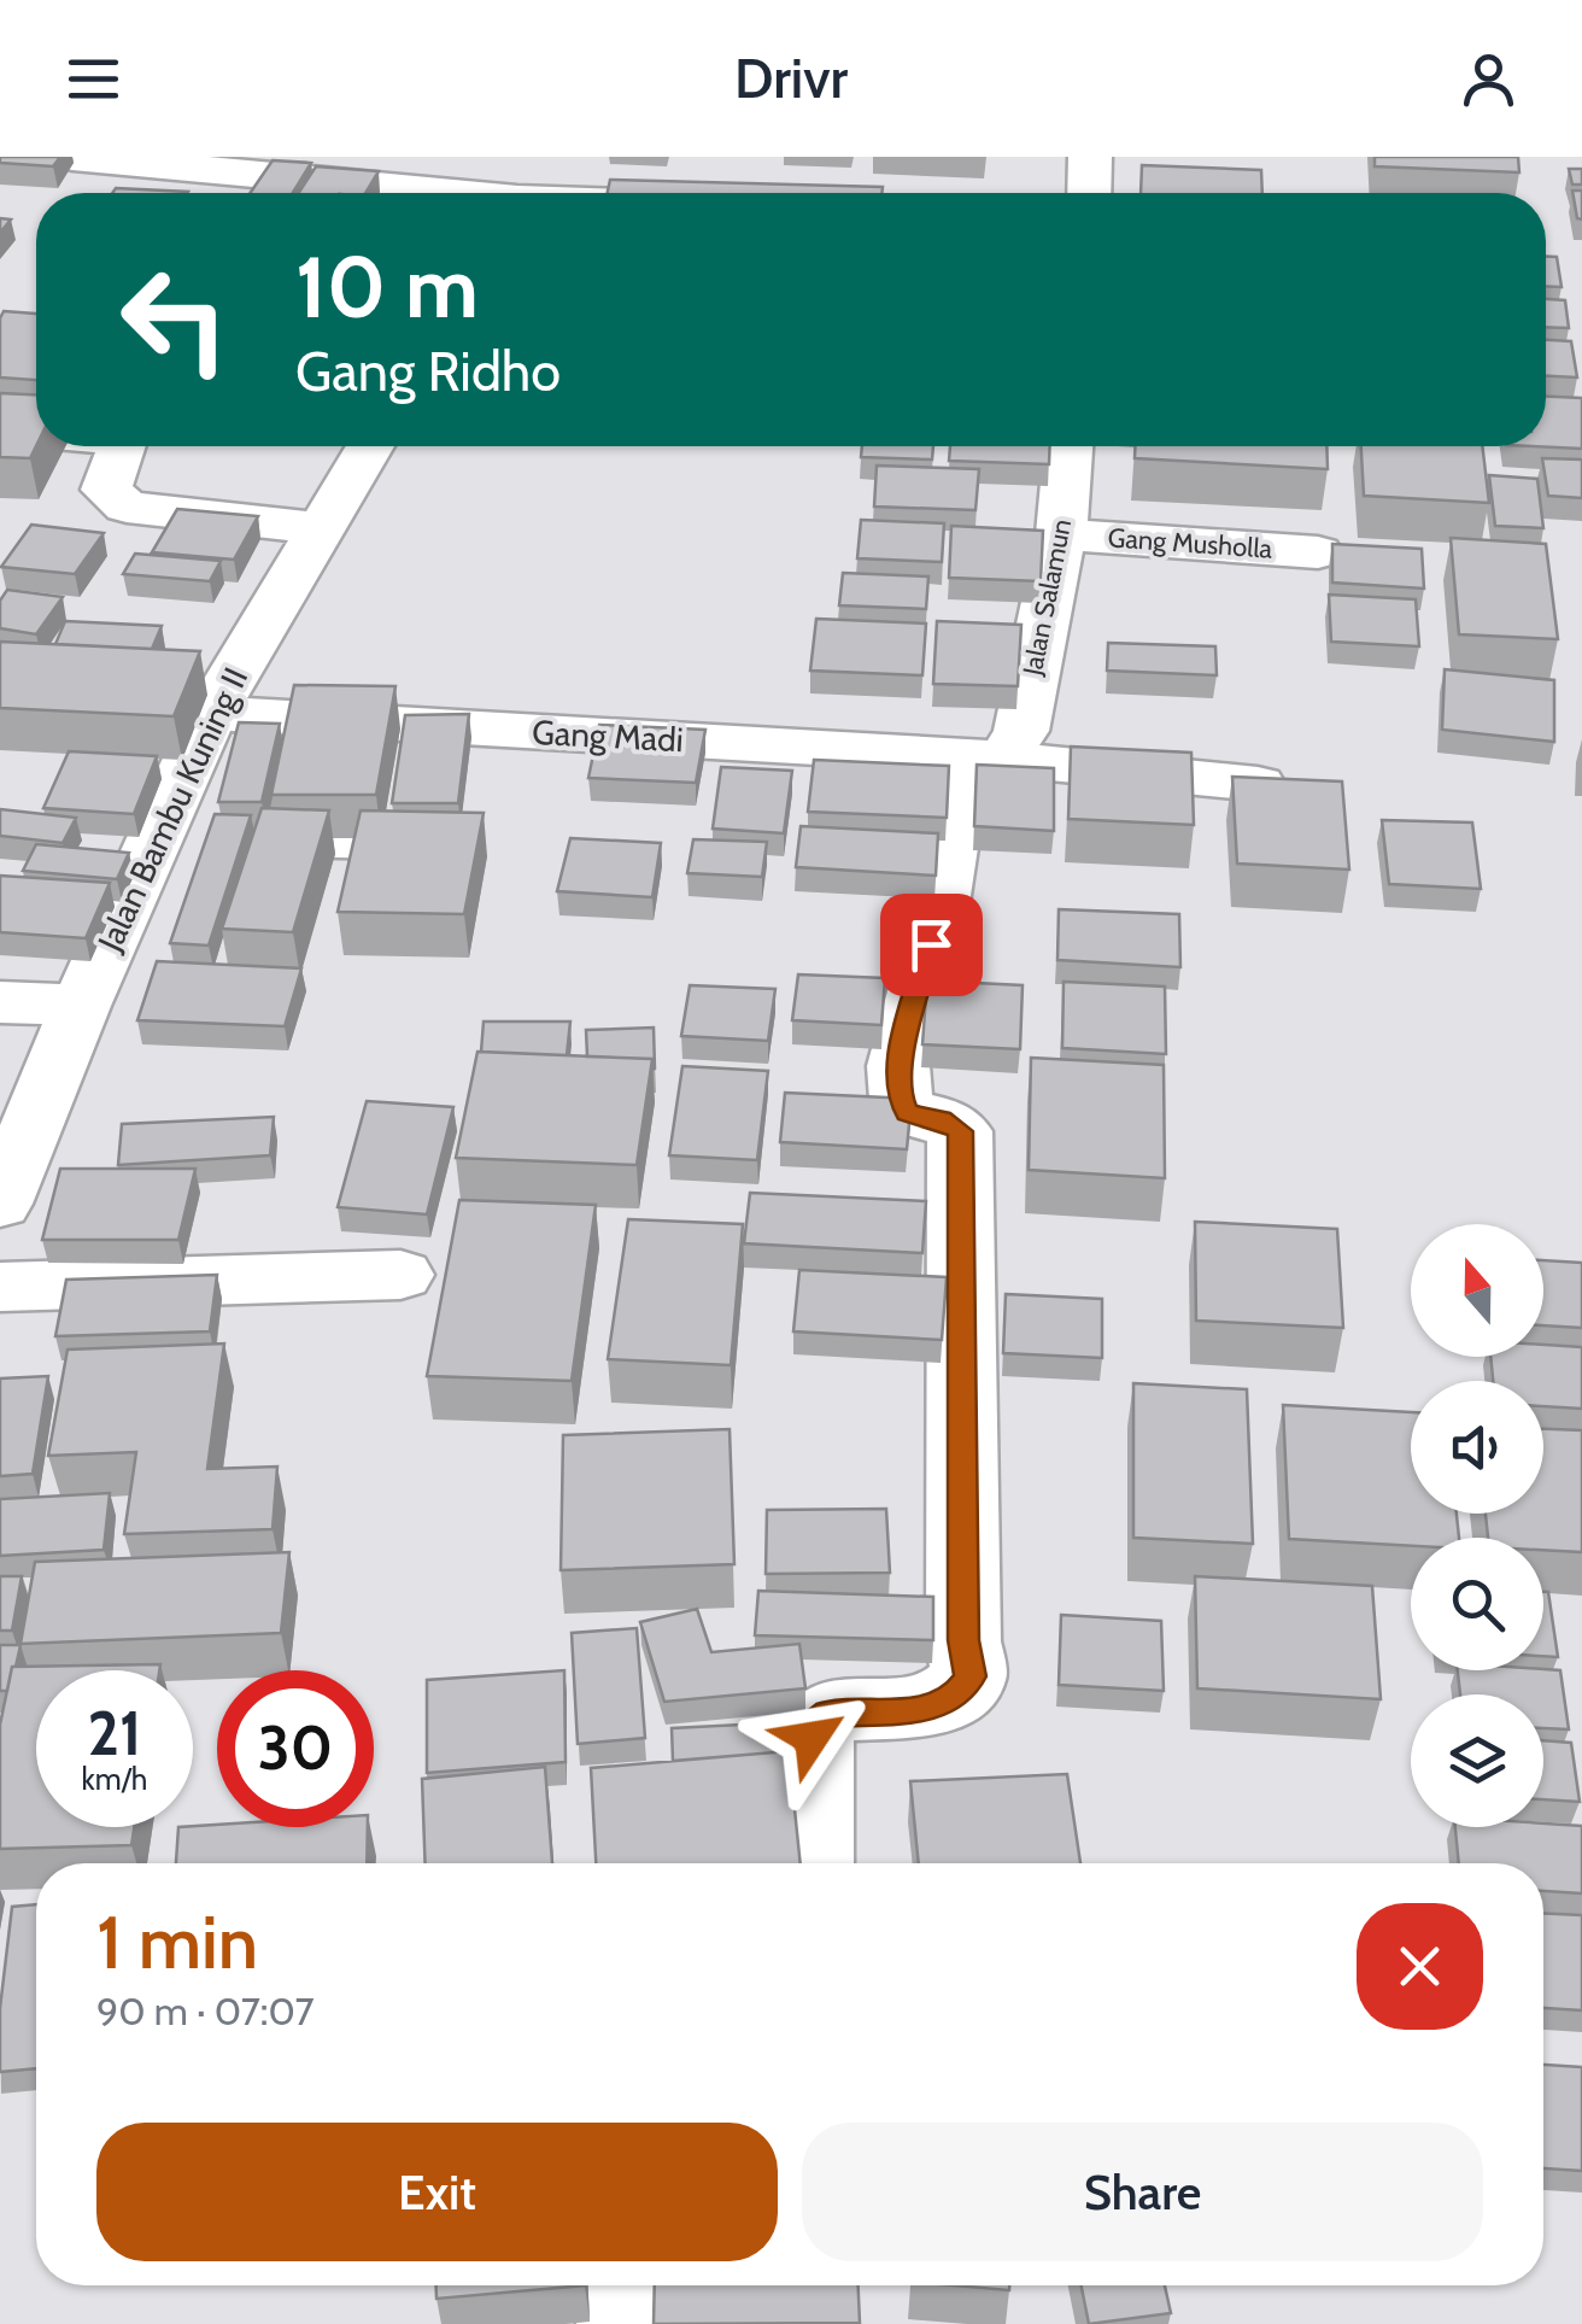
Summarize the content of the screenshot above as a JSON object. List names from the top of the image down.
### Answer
{
  "streets": {
    "street": [
      "Gang Musholla",
      "Jalan Salamun",
      "Gang Madi",
      "Jalan Bambu Kuning II"
    ]
  },
  "crossings": [
    ["Gang Musholla", "Jalan Salamun"],
    ["Jalan Salamun", "Gang Madi"],
    ["Gang Madi", "Jalan Bambu Kuning II"]
  ],
  "north": "top",
  "page": {
    "header": "Drivr",
    "turn": ["10 m", "Gang Ridho"],
    "speed": "21 km/h",
    "limit": "30",
    "heading": ["1 min", "90 m · 07:07"],
    "buttons": ["Exit", "Share"]
  }
}
